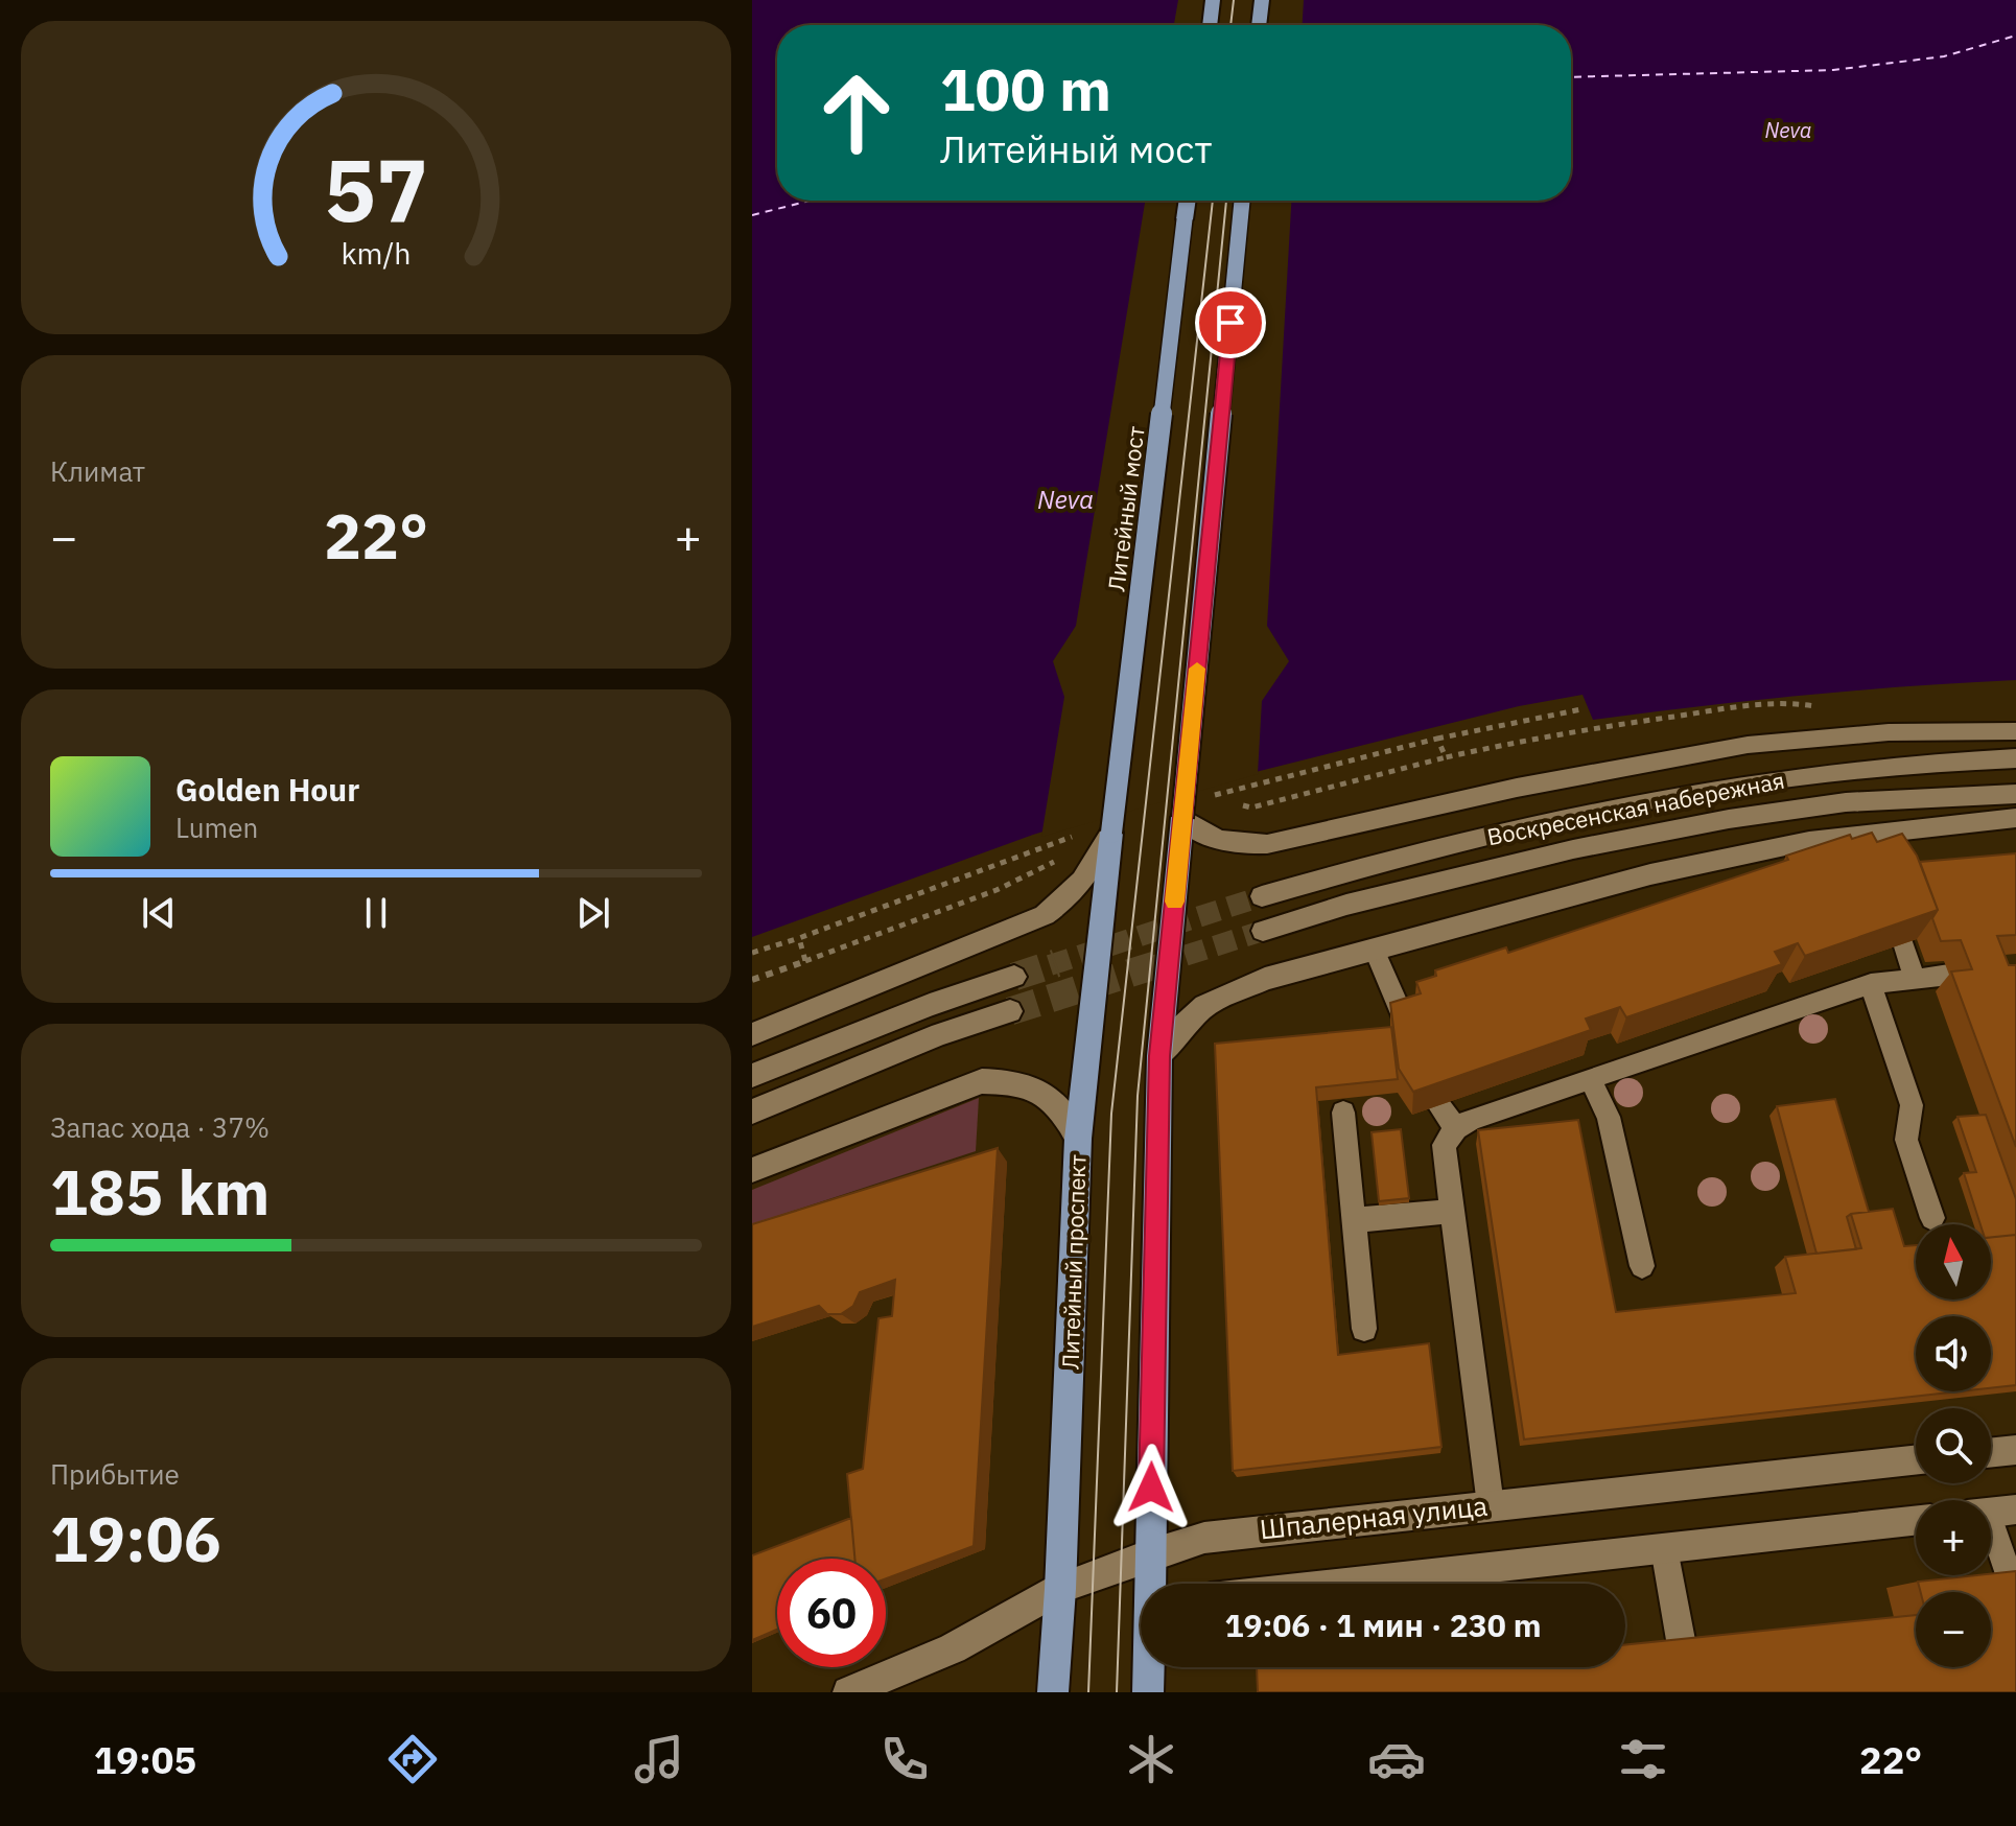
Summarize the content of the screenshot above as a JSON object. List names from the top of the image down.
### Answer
{
  "streets": {
    "main road": [
      "Литейный мост",
      "Воскресенская набережная",
      "Литейный проспект",
      "Шпалерная улица"
    ]
  },
  "crossings": [
    ["Литейный мост", "Литейный проспект"],
    ["Литейный проспект", "Шпалерная улица"]
  ],
  "water": ["Neva"],
  "north": "top",
  "page": {
    "turn": ["100 m", "Литейный мост"],
    "tile": [
      "Климат",
      ["Запас хода · 37%", "185 km"],
      ["Прибытие", "19:06"]
    ],
    "heat": ["−", "22°", "+"],
    "song": ["Golden Hour", "Lumen"],
    "map_buttons": ["+", "−"],
    "limit": "60",
    "trip": "19:06 · 1 мин · 230 m",
    "tabs": ["19:05", "22°"],
    "gauge": ["57", "km/h"]
  }
}
